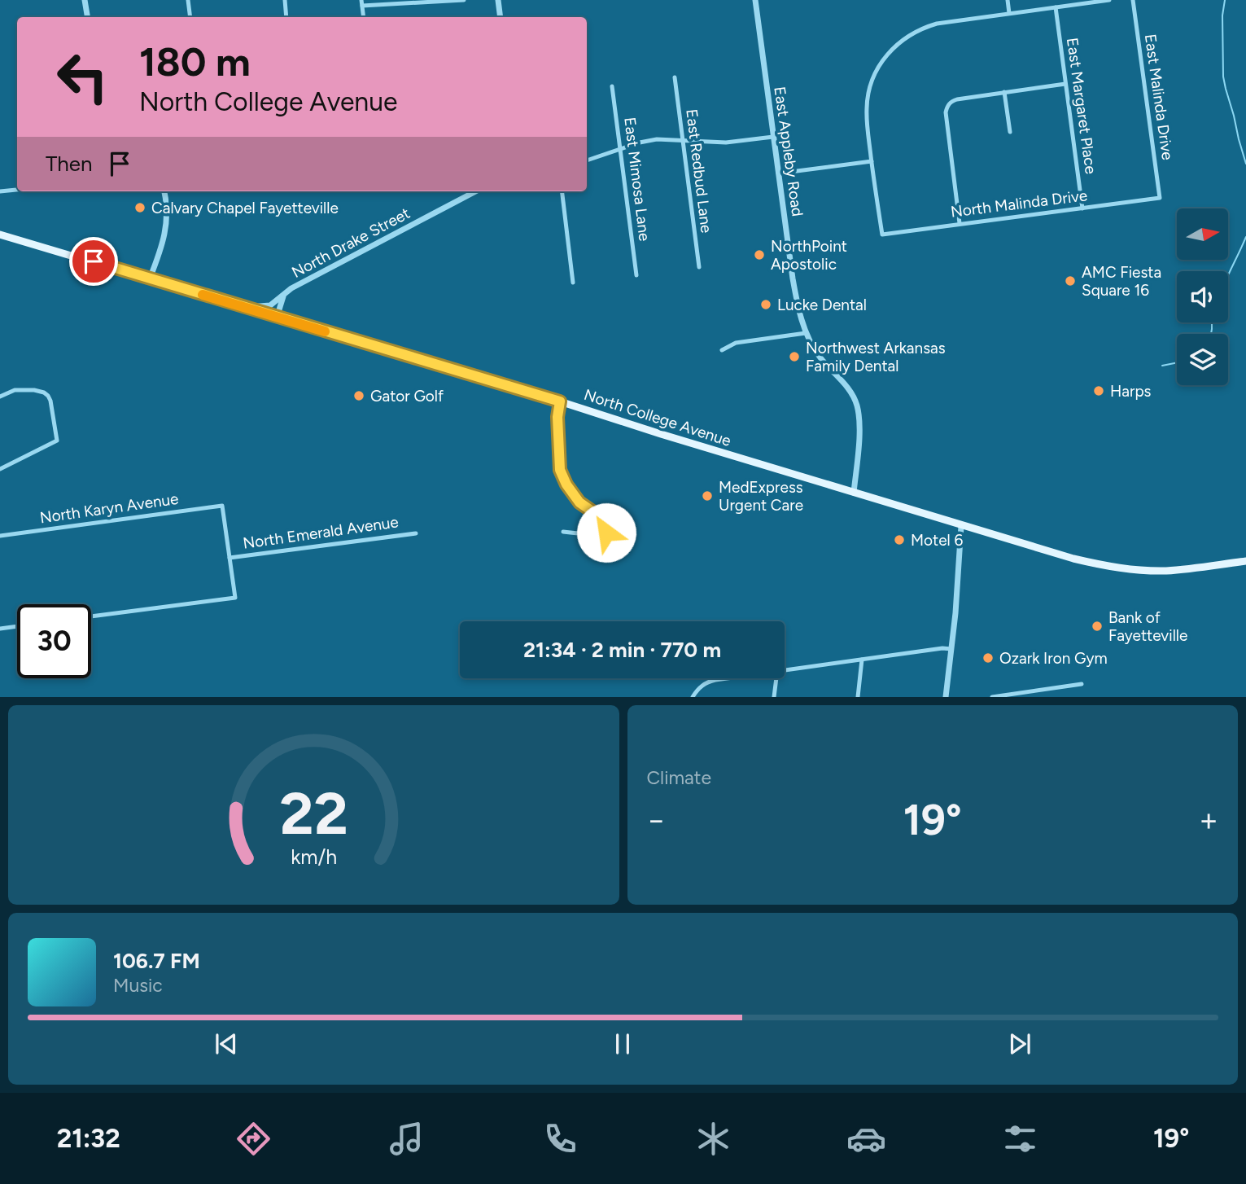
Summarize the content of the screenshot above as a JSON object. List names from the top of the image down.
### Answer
{
  "streets": {
    "main road": ["North College Avenue"],
    "street": [
      "East Malinda Drive",
      "East Margaret Place",
      "East Appleby Road",
      "East Redbud Lane",
      "East Mimosa Lane",
      "North Malinda Drive",
      "North Drake Street",
      "North Karyn Avenue",
      "North Emerald Avenue"
    ]
  },
  "crossings": [
    ["East Malinda Drive", "North Malinda Drive"],
    ["East Margaret Place", "North Malinda Drive"],
    ["East Appleby Road", "North College Avenue"],
    ["North Drake Street", "North College Avenue"],
    ["North Karyn Avenue", "North Emerald Avenue"]
  ],
  "places": [
    "Calvary Chapel Fayetteville",
    "NorthPoint Apostolic",
    "AMC Fiesta Square 16",
    "Lucke Dental",
    "Northwest Arkansas Family Dental",
    "Harps",
    "Gator Golf",
    "MedExpress Urgent Care",
    "Motel 6",
    "Bank of Fayetteville",
    "Ozark Iron Gym"
  ],
  "north": "right",
  "page": {
    "turn": ["180 m", "North College Avenue"],
    "then": "Then",
    "limit": "30",
    "trip": "21:34 · 2 min · 770 m",
    "tile": "Climate",
    "heat": ["−", "19°", "+"],
    "song": ["106.7 FM", "Music"],
    "tabs": ["21:32", "19°"],
    "gauge": ["22", "km/h"]
  }
}
